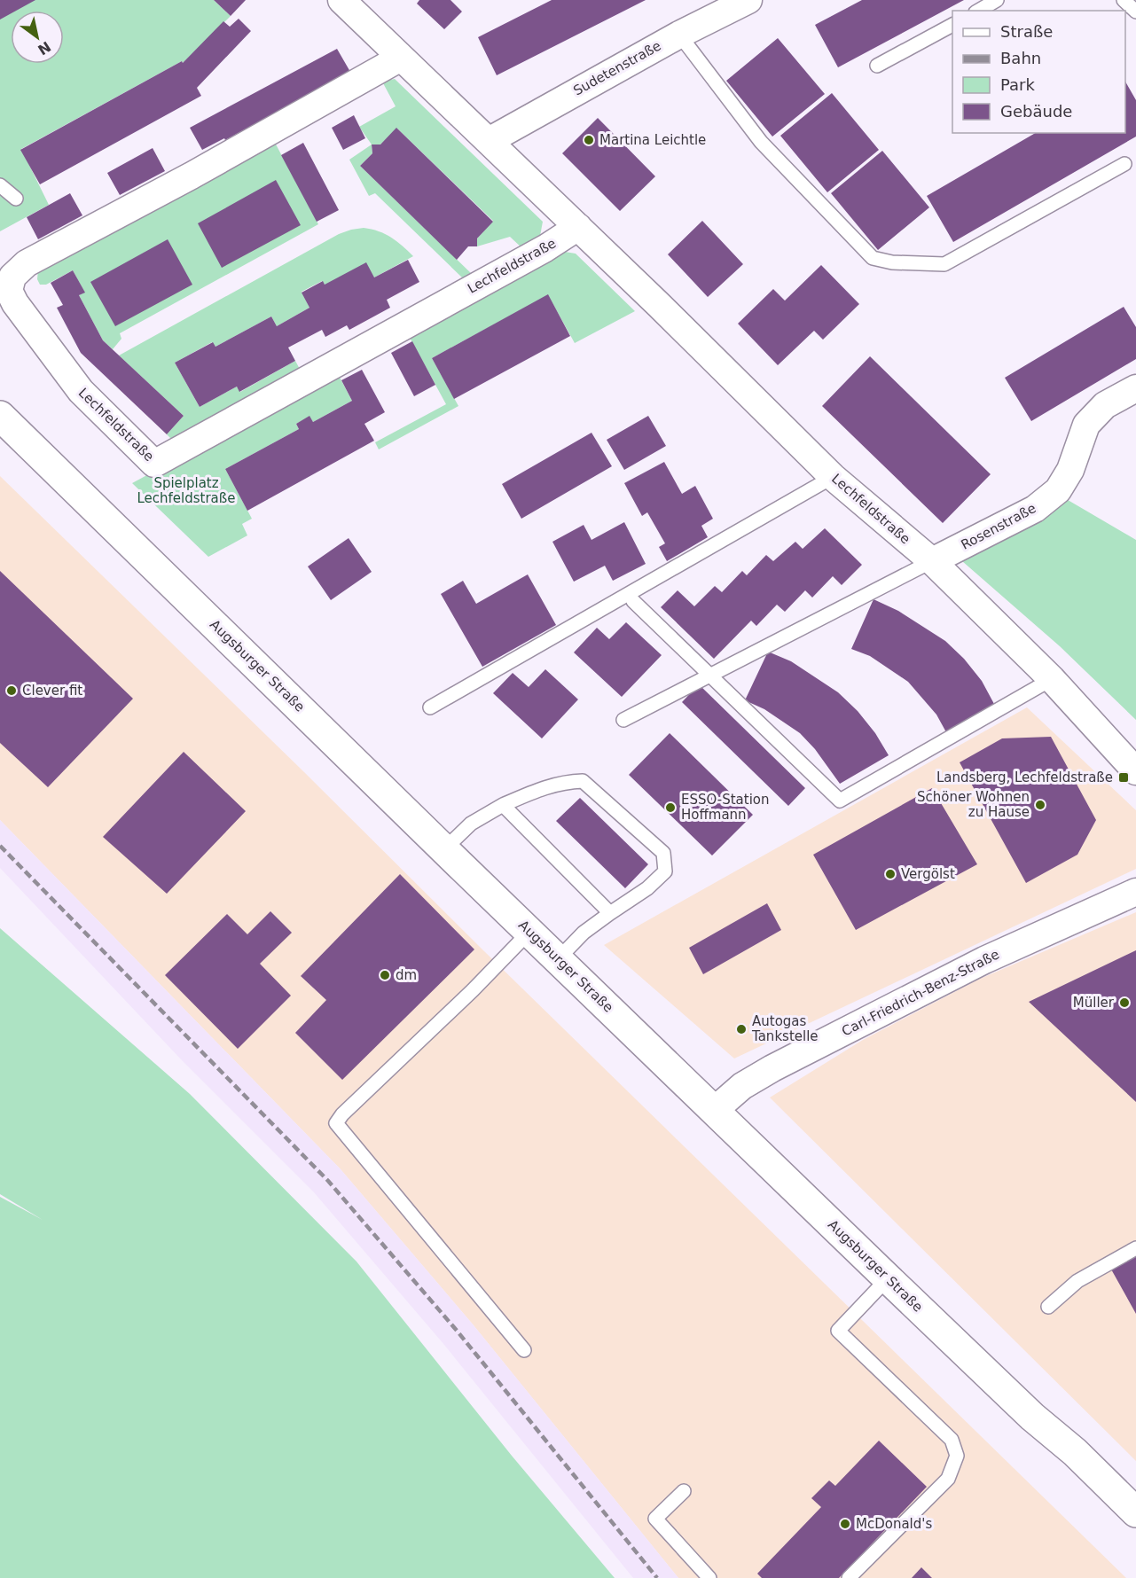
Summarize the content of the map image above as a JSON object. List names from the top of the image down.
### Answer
{
  "streets": {
    "main road": ["Augsburger Straße"],
    "street": [
      "Sudetenstraße",
      "Lechfeldstraße",
      "Rosenstraße",
      "Carl-Friedrich-Benz-Straße"
    ]
  },
  "crossings": [
    ["Sudetenstraße", "Lechfeldstraße"],
    ["Lechfeldstraße", "Rosenstraße"],
    ["Augsburger Straße", "Carl-Friedrich-Benz-Straße"]
  ],
  "parks": ["Spielplatz Lechfeldstraße"],
  "places": {
    "other": [
      "Martina Leichtle",
      "Clever fit",
      "Schöner Wohnen zu Hause",
      "ESSO-Station Hoffmann",
      "Vergölst",
      "dm",
      "Müller",
      "Autogas Tankstelle",
      "McDonald's"
    ],
    "transit": ["Landsberg, Lechfeldstraße"]
  },
  "legend": [
    "Straße",
    "Bahn",
    "Park",
    "Gebäude"
  ],
  "north": "bottom right"
}
